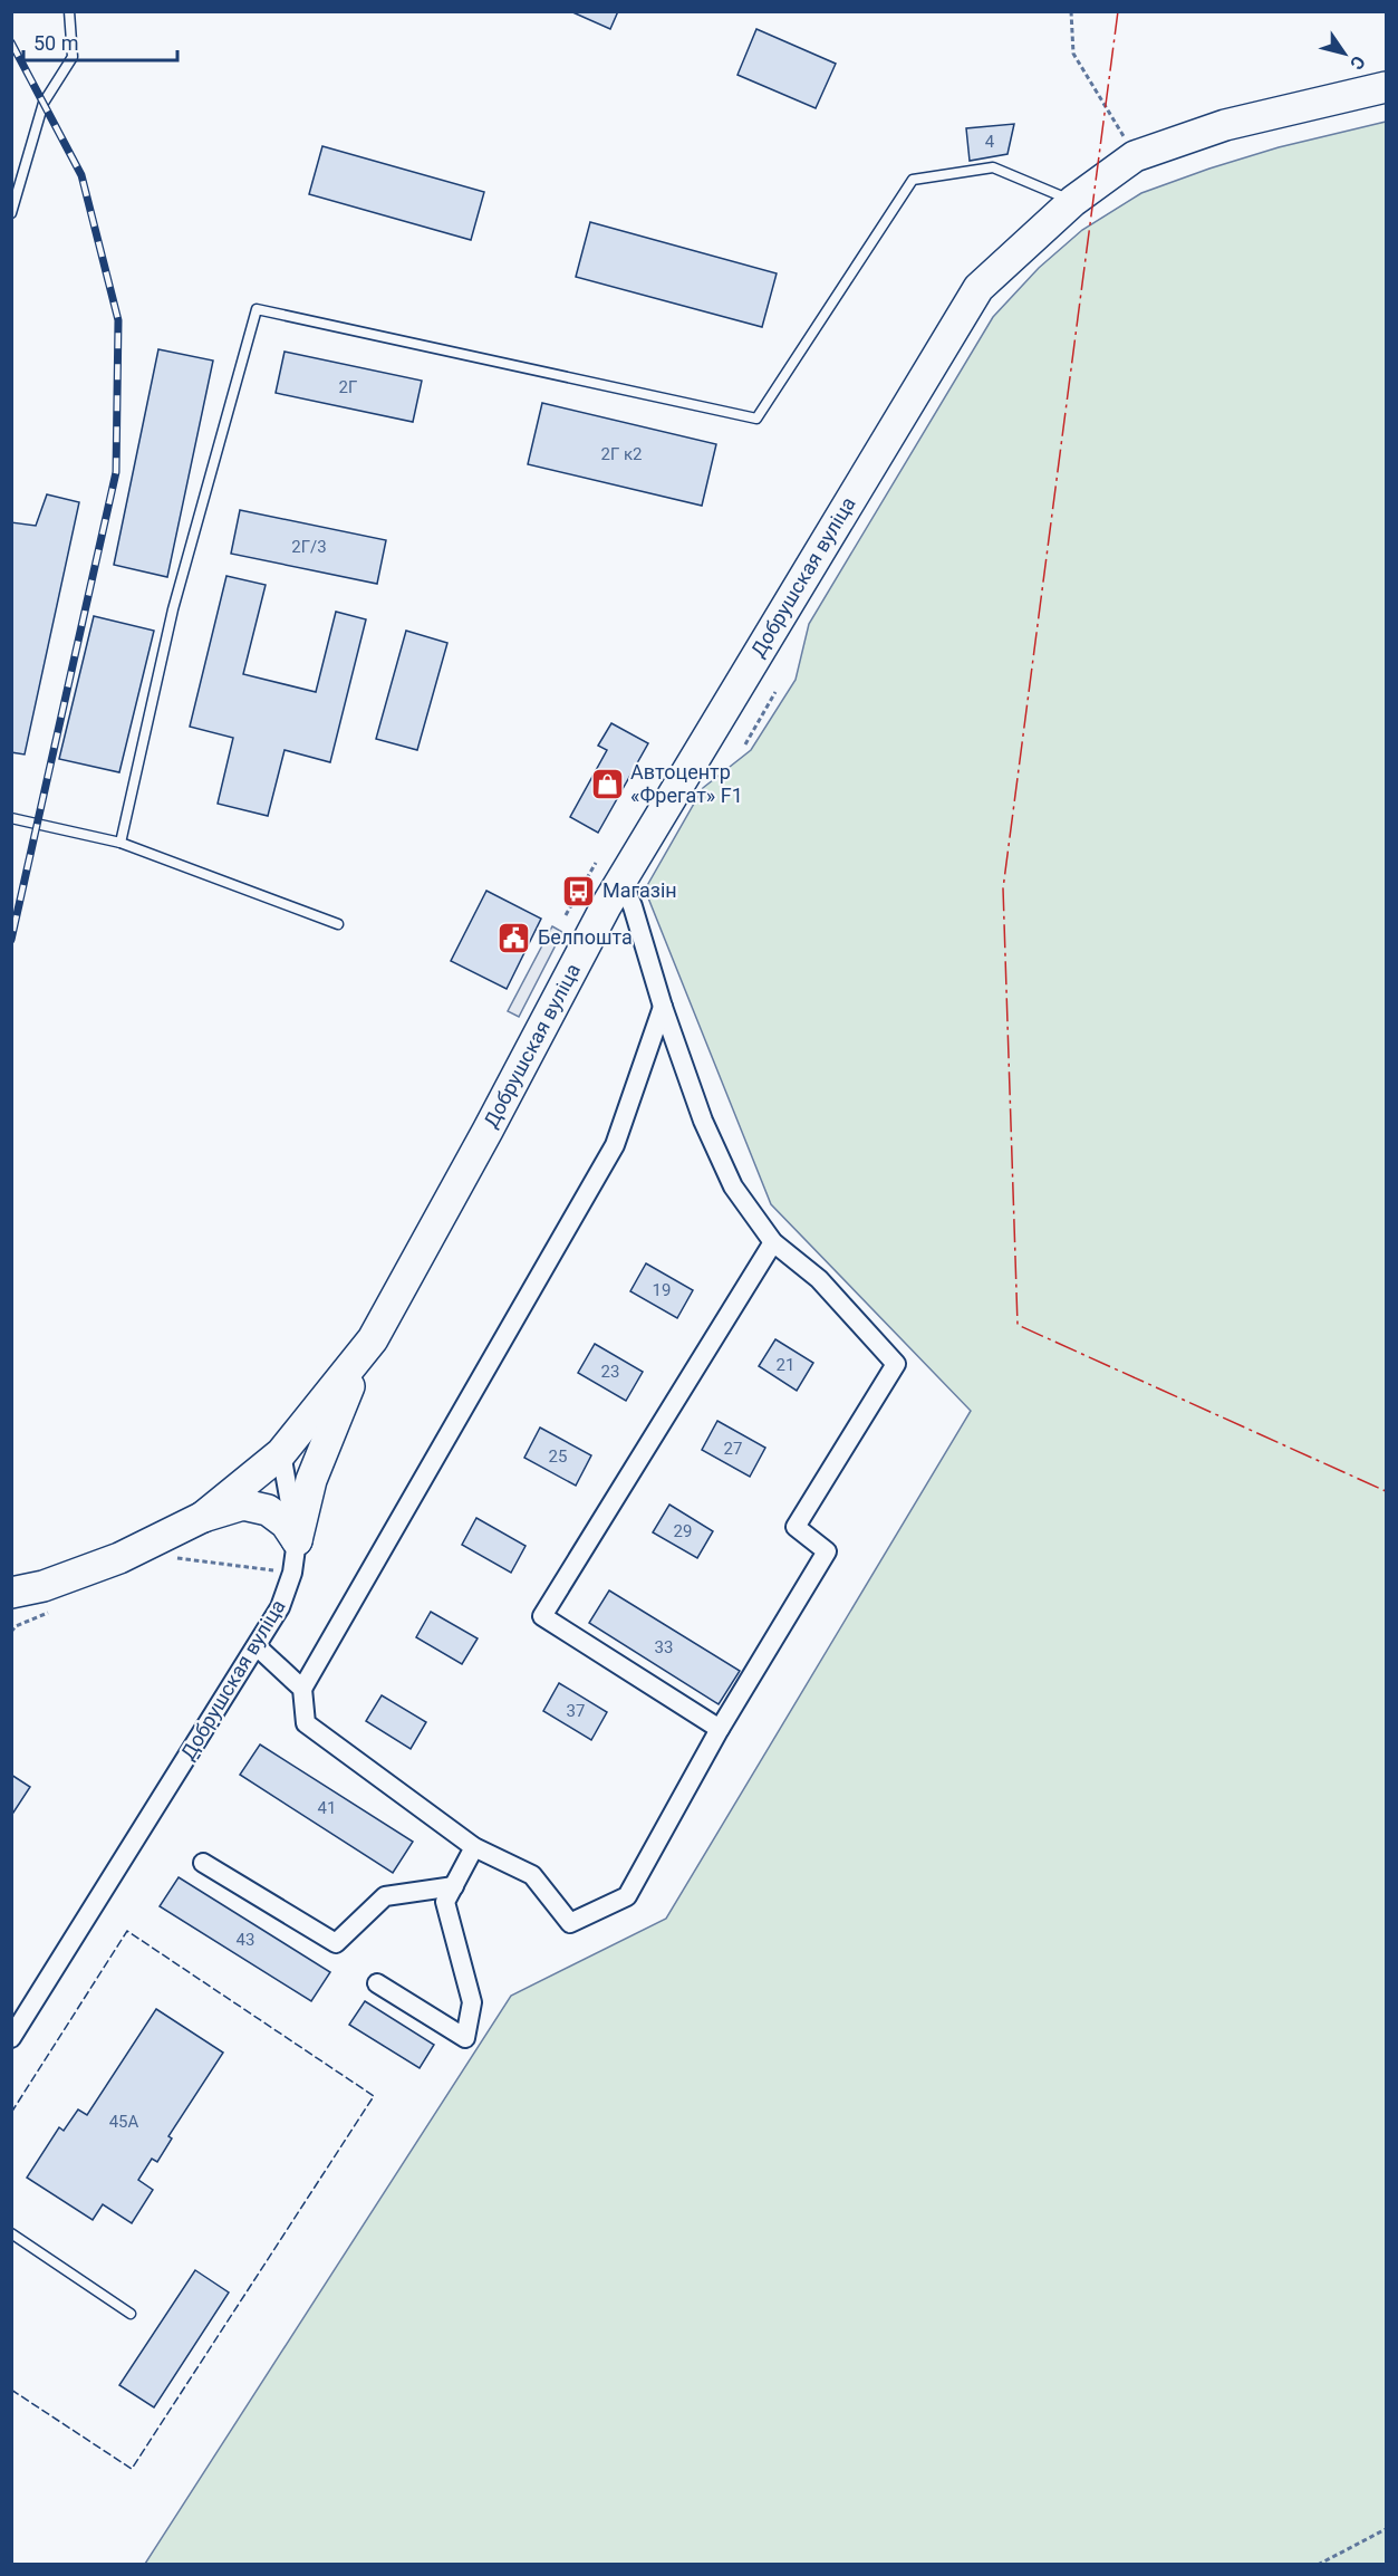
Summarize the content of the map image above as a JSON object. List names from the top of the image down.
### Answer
{
  "streets": {
    "main road": ["Добрушская вуліца"]
  },
  "places": {
    "shop": ["Автоцентр «Фрегат» F1"],
    "bus stop": ["Магазін"],
    "public building": ["Белпошта"]
  },
  "house_numbers": [
    "4",
    "2Г",
    "2Г к2",
    "2Г/3",
    "19",
    "21",
    "23",
    "27",
    "25",
    "29",
    "33",
    "37",
    "41",
    "43",
    "45А"
  ],
  "scale_bar": "50 m",
  "north": "bottom right"
}
